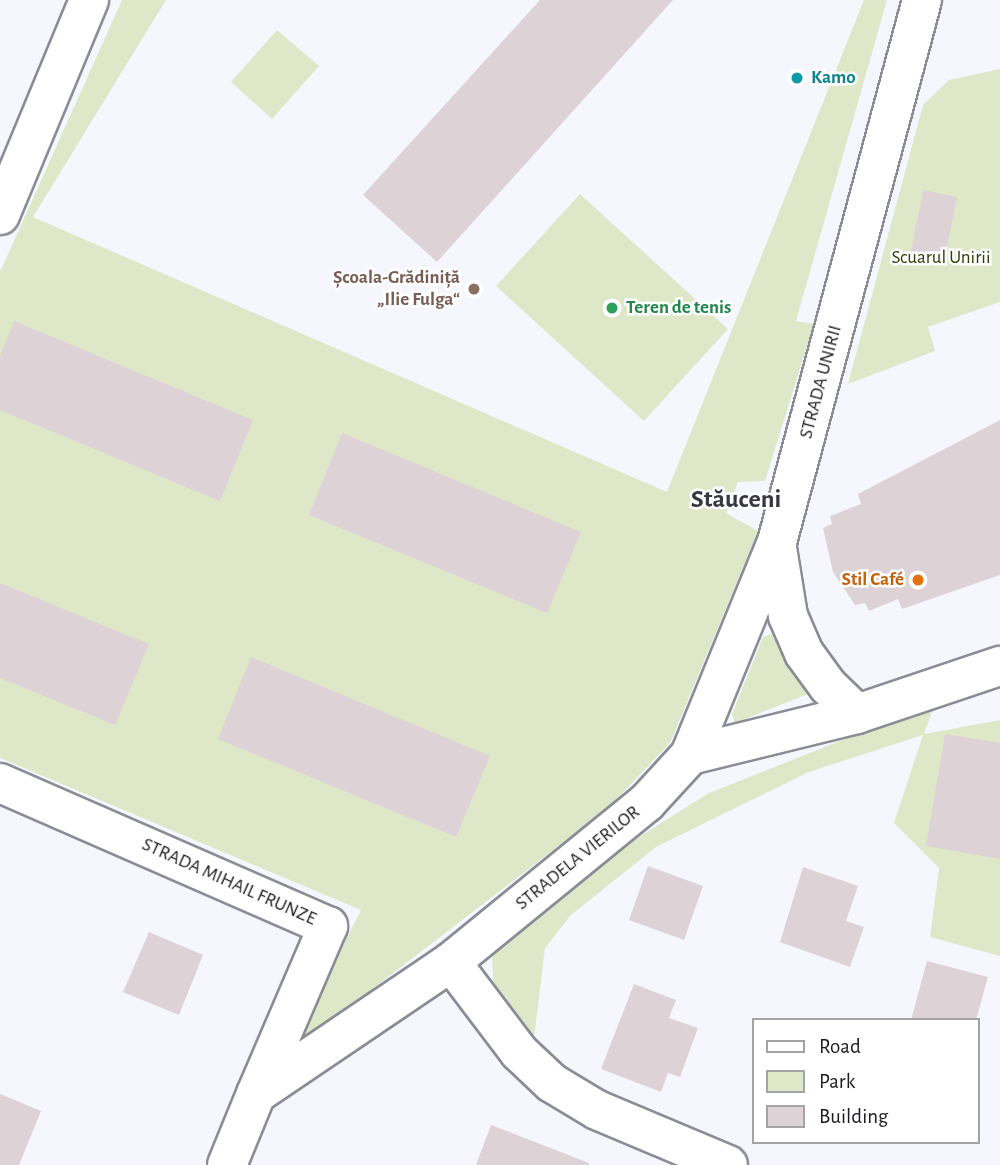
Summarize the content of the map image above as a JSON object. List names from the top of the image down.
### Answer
{
  "streets": {
    "street": ["STRADA UNIRII", "STRADELA VIERILOR", "STRADA MIHAIL FRUNZE"]
  },
  "crossings": [
    ["STRADA UNIRII", "STRADELA VIERILOR"],
    ["STRADELA VIERILOR", "STRADA MIHAIL FRUNZE"]
  ],
  "districts": ["Stăuceni"],
  "parks": ["Scuarul Unirii"],
  "places": [
    "Kamo",
    "Școala-Grădiniță „Ilie Fulga“",
    "Teren de tenis",
    "Stil Café"
  ],
  "legend": ["Road", "Park", "Building"]
}
